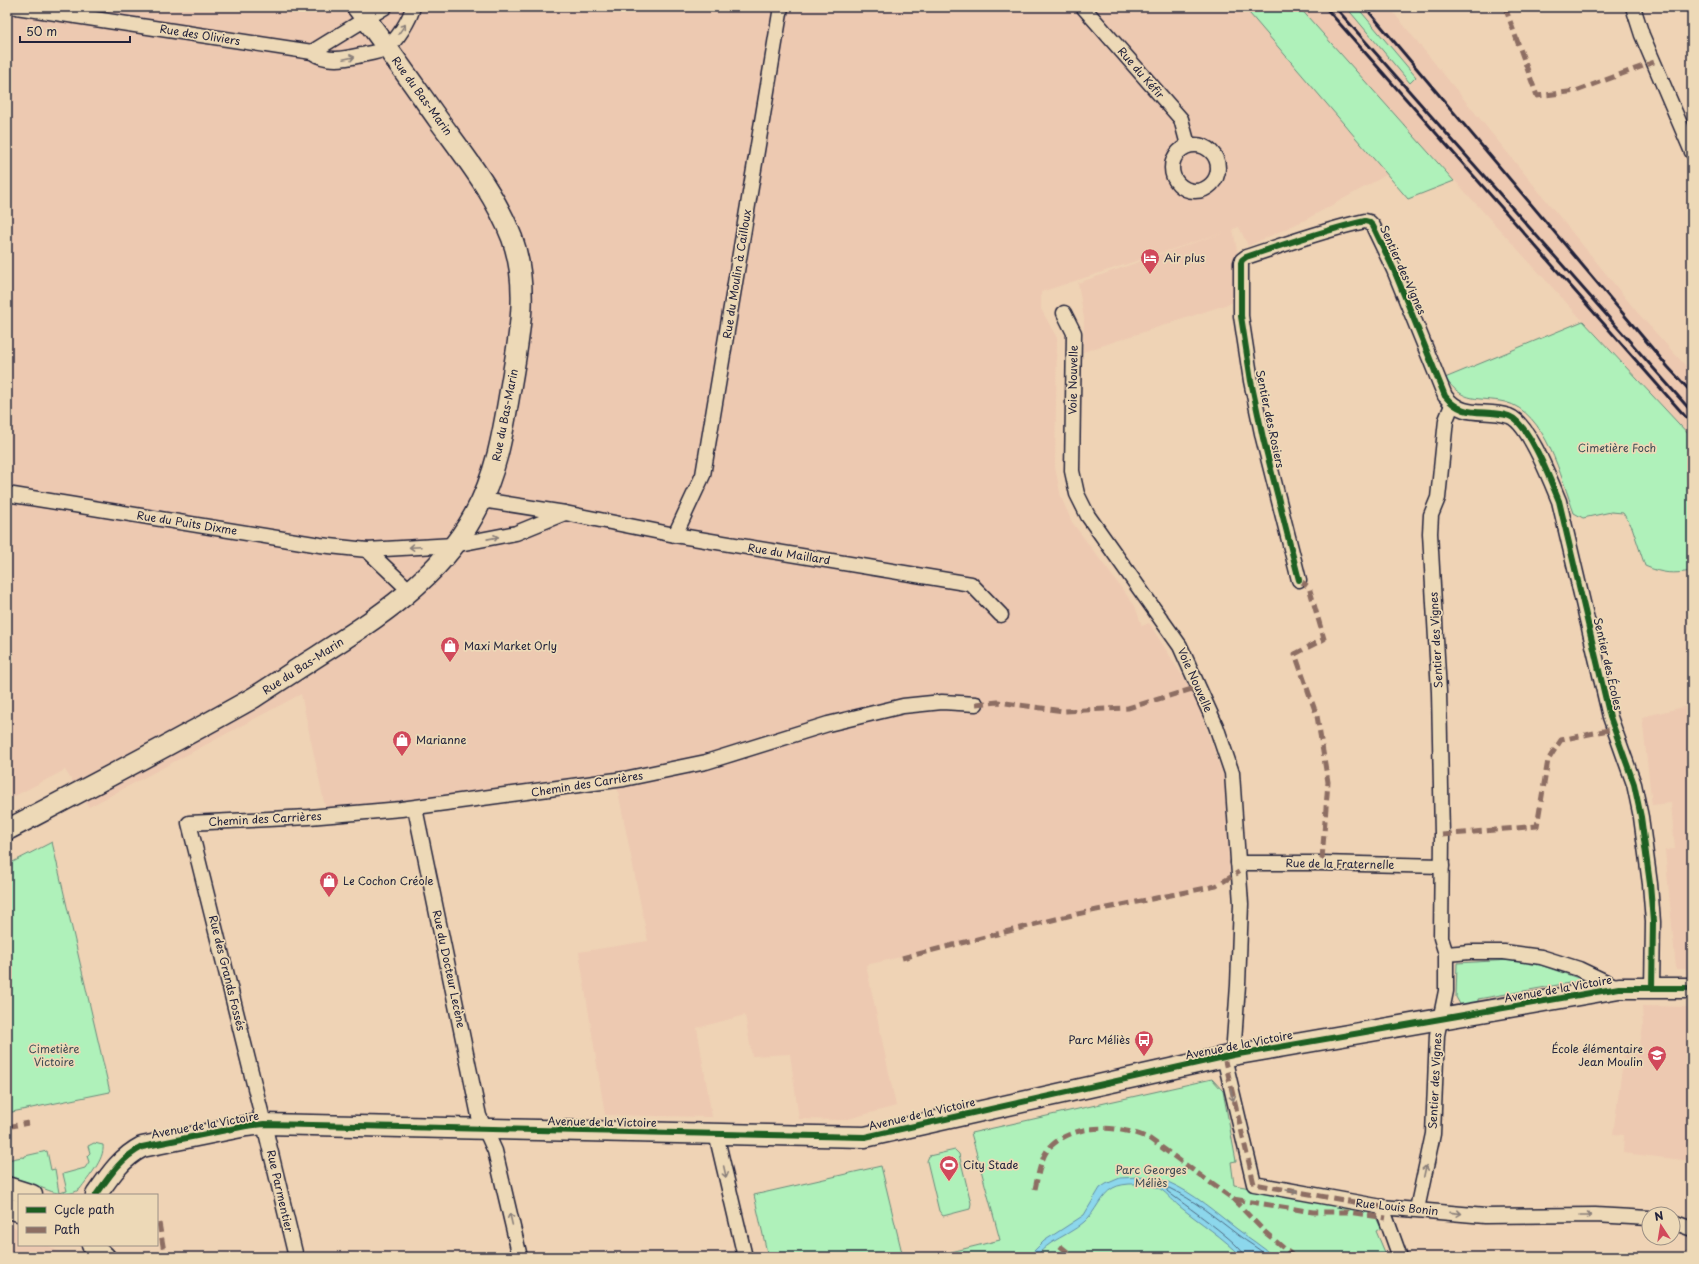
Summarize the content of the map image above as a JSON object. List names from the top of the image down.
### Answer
{
  "streets": {
    "street": [
      "Rue des Oliviers",
      "Rue du Kéfir",
      "Rue du Bas-Marin",
      "Sentier des Vignes",
      "Rue du Moulin à Cailloux",
      "Voie Nouvelle",
      "Sentier des Rosiers",
      "Rue du Puits Dixme",
      "Rue du Maillard",
      "Sentier des Écoles",
      "Chemin des Carrières",
      "Rue de la Fraternelle",
      "Rue du Docteur Lecène",
      "Rue des Grands Fossés",
      "Avenue de la Victoire",
      "Rue Parmentier",
      "Rue Louis Bonin"
    ]
  },
  "crossings": [
    ["Rue des Oliviers", "Rue du Bas-Marin"],
    ["Rue du Bas-Marin", "Rue du Puits Dixme"],
    ["Rue du Bas-Marin", "Rue du Maillard"],
    ["Sentier des Vignes", "Sentier des Rosiers"],
    ["Sentier des Vignes", "Sentier des Écoles"],
    ["Sentier des Vignes", "Rue de la Fraternelle"],
    ["Sentier des Vignes", "Avenue de la Victoire"],
    ["Sentier des Vignes", "Rue Louis Bonin"],
    ["Rue du Moulin à Cailloux", "Rue du Maillard"],
    ["Voie Nouvelle", "Rue de la Fraternelle"],
    ["Voie Nouvelle", "Avenue de la Victoire"],
    ["Voie Nouvelle", "Rue Louis Bonin"],
    ["Sentier des Écoles", "Avenue de la Victoire"],
    ["Chemin des Carrières", "Rue du Docteur Lecène"],
    ["Chemin des Carrières", "Rue des Grands Fossés"],
    ["Rue du Docteur Lecène", "Avenue de la Victoire"],
    ["Rue des Grands Fossés", "Avenue de la Victoire"],
    ["Rue des Grands Fossés", "Rue Parmentier"],
    ["Avenue de la Victoire", "Rue Parmentier"],
    ["Avenue de la Victoire", "Rue Louis Bonin"]
  ],
  "one_way": ["Rue Louis Bonin"],
  "parks": ["Cimetière Foch", "Cimetière Victoire", "Parc Georges Méliès"],
  "places": {
    "hotel": ["Air plus"],
    "shop": ["Maxi Market Orly", "Marianne", "Le Cochon Créole"],
    "bus stop": ["Parc Méliès"],
    "school or university": ["École élémentaire Jean Moulin"],
    "sports": ["City Stade"]
  },
  "legend": ["Cycle path", "Path"],
  "scale_bar": "50 m",
  "north": "top"
}
